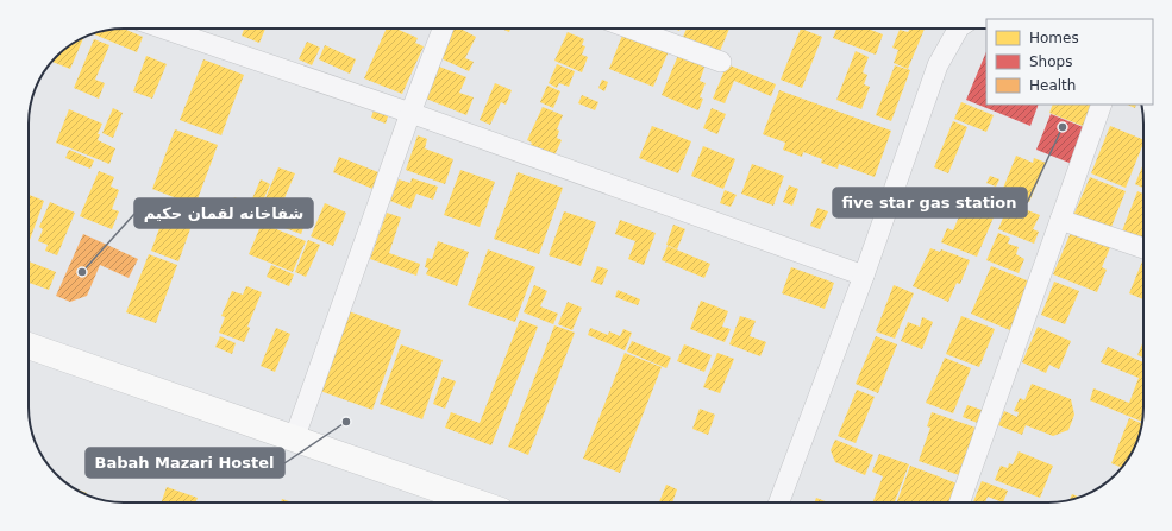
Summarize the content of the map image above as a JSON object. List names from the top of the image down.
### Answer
{
  "places": ["five star gas station", "شفاخانه لقمان حکیم", "Babah Mazari Hostel"],
  "legend": ["Homes", "Shops", "Health"]
}
